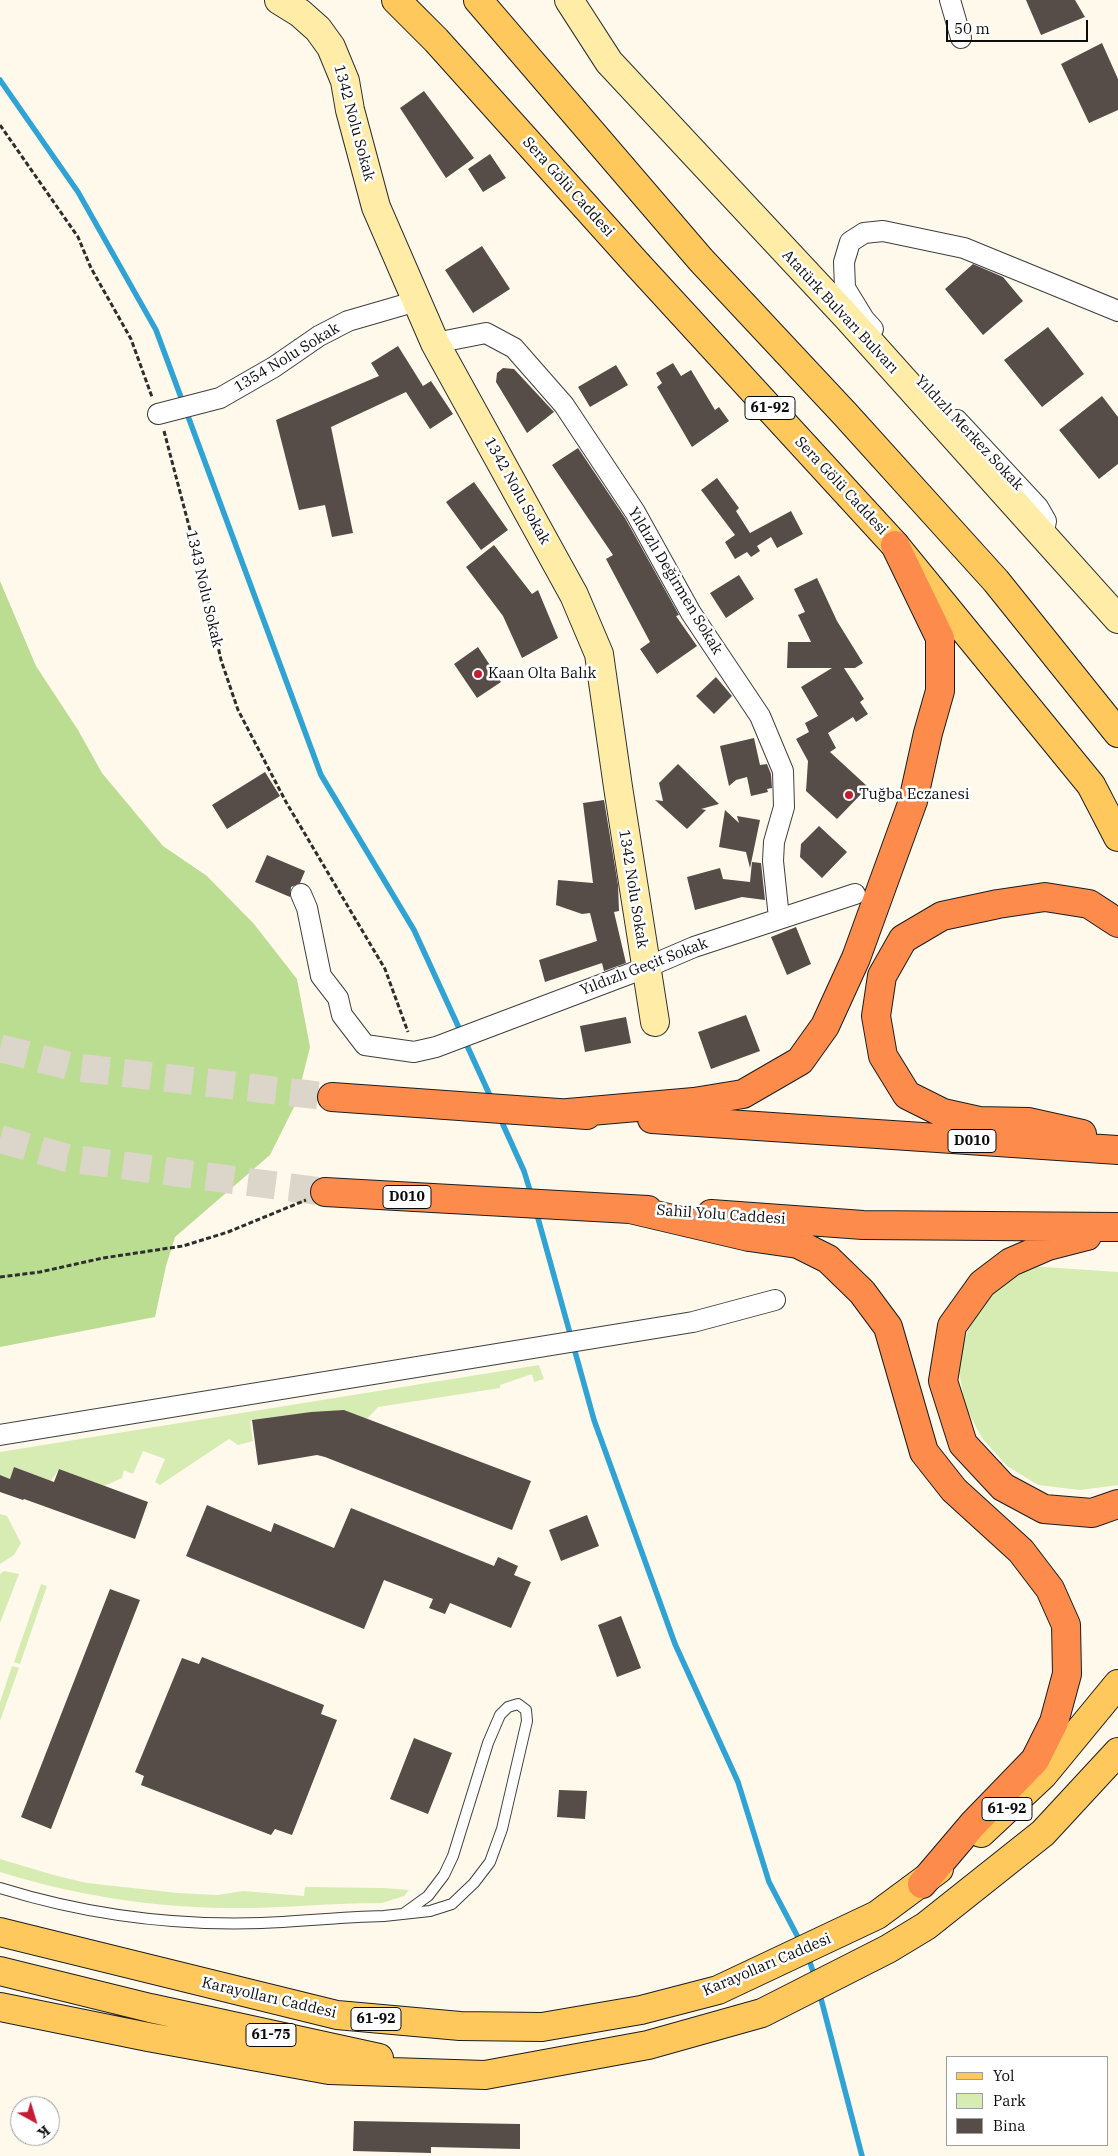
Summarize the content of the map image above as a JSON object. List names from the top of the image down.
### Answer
{
  "streets": {
    "highway": ["D010", "Sahil Yolu Caddesi"],
    "main road": [
      "Sera Gölü Caddesi",
      "61-92",
      "Karayolları Caddesi",
      "61-75"
    ],
    "street": [
      "1342 Nolu Sokak",
      "Atatürk Bulvarı Bulvarı",
      "1354 Nolu Sokak",
      "Yıldızlı Merkez Sokak",
      "Yıldızlı Değirmen Sokak",
      "Yıldızlı Geçit Sokak"
    ],
    "path": ["1343 Nolu Sokak"]
  },
  "crossings": [
    ["1342 Nolu Sokak", "1354 Nolu Sokak"],
    ["1342 Nolu Sokak", "Yıldızlı Değirmen Sokak"],
    ["1342 Nolu Sokak", "Yıldızlı Geçit Sokak"],
    ["Atatürk Bulvarı Bulvarı", "Yıldızlı Merkez Sokak"],
    ["1354 Nolu Sokak", "1343 Nolu Sokak"],
    ["61-92", "61-75"],
    ["Yıldızlı Değirmen Sokak", "Yıldızlı Geçit Sokak"],
    ["1343 Nolu Sokak", "Yıldızlı Geçit Sokak"]
  ],
  "places": ["Kaan Olta Balık", "Tuğba Eczanesi"],
  "legend": ["Yol", "Park", "Bina"],
  "scale_bar": "50 m",
  "north": "bottom right"
}
